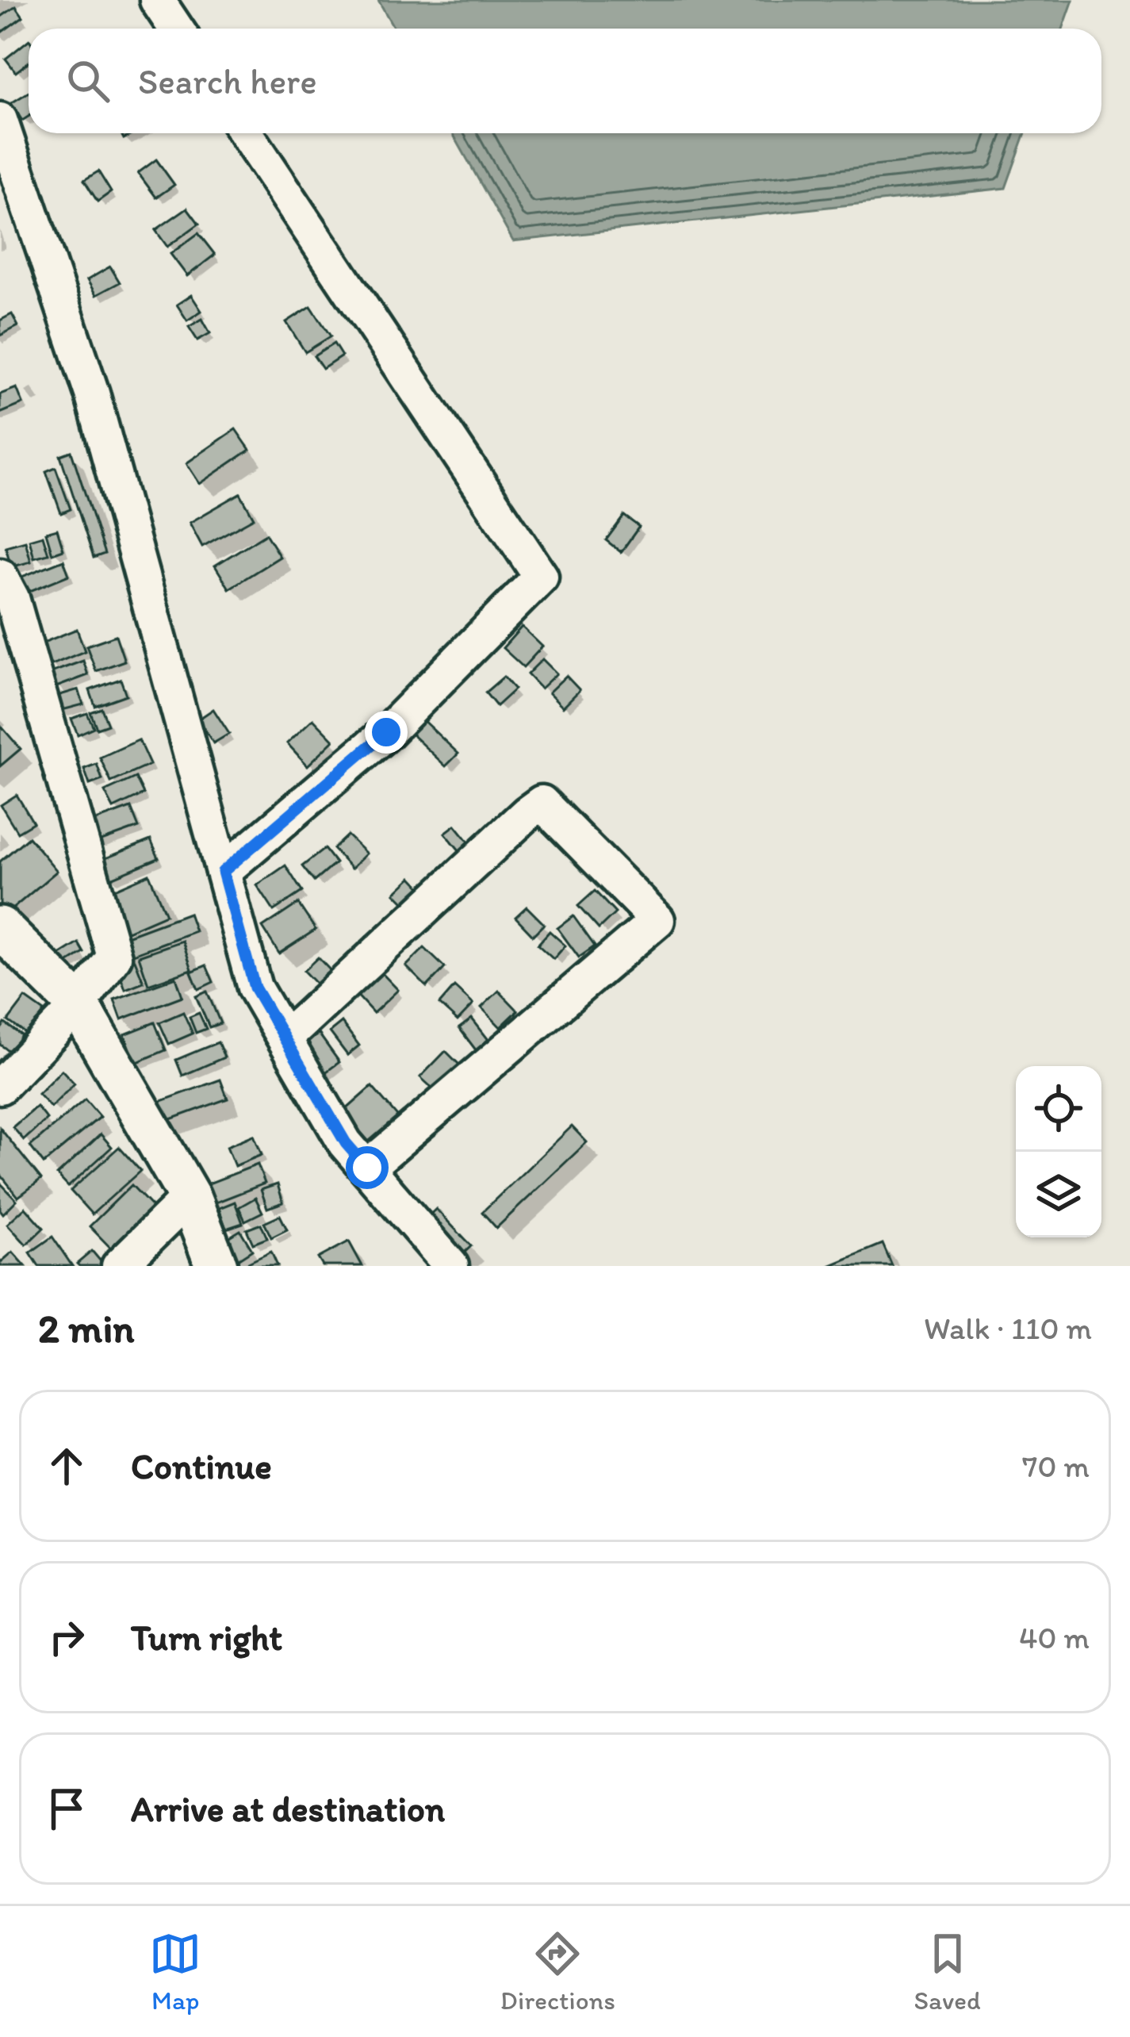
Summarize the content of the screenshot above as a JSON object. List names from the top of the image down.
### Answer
{
  "page": {
    "search": "Search here",
    "heading": ["2 min", "Walk · 110 m"],
    "list": [
      ["Continue", "70 m"],
      ["Turn right", "40 m"],
      "Arrive at destination"
    ],
    "nav": ["Map", "Directions", "Saved"]
  }
}
